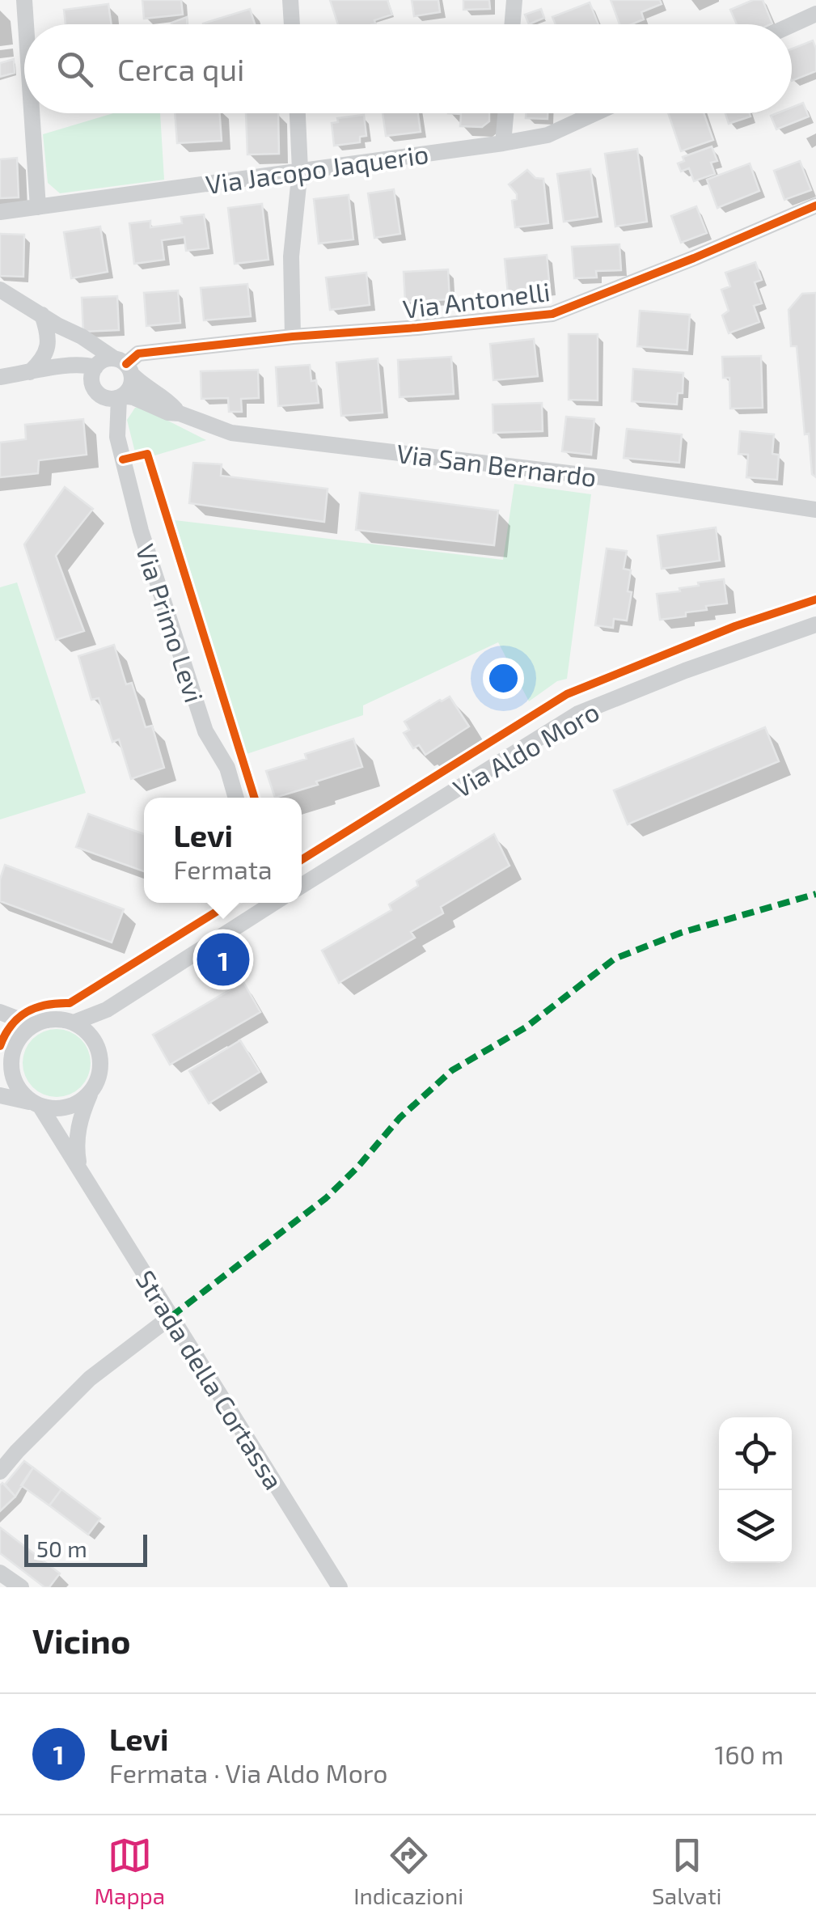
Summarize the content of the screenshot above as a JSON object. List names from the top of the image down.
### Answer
{
  "streets": {
    "street": [
      "Via Jacopo Jaquerio",
      "Via Antonelli",
      "Via San Bernardo",
      "Via Primo Levi",
      "Via Aldo Moro",
      "Strada della Cortassa"
    ]
  },
  "crossings": [
    ["Via Antonelli", "Via San Bernardo"],
    ["Via Antonelli", "Via Primo Levi"],
    ["Via San Bernardo", "Via Primo Levi"]
  ],
  "scale_bar": "50 m",
  "page": {
    "search": "Cerca qui",
    "popup": ["Levi", "Fermata"],
    "pins": "1",
    "scale": "50 m",
    "heading": "Vicino",
    "list": [
      {
        "mark": "1",
        "name": "Levi",
        "note": "Fermata · Via Aldo Moro",
        "value": "160 m"
      }
    ],
    "nav": ["Mappa", "Indicazioni", "Salvati"]
  }
}
